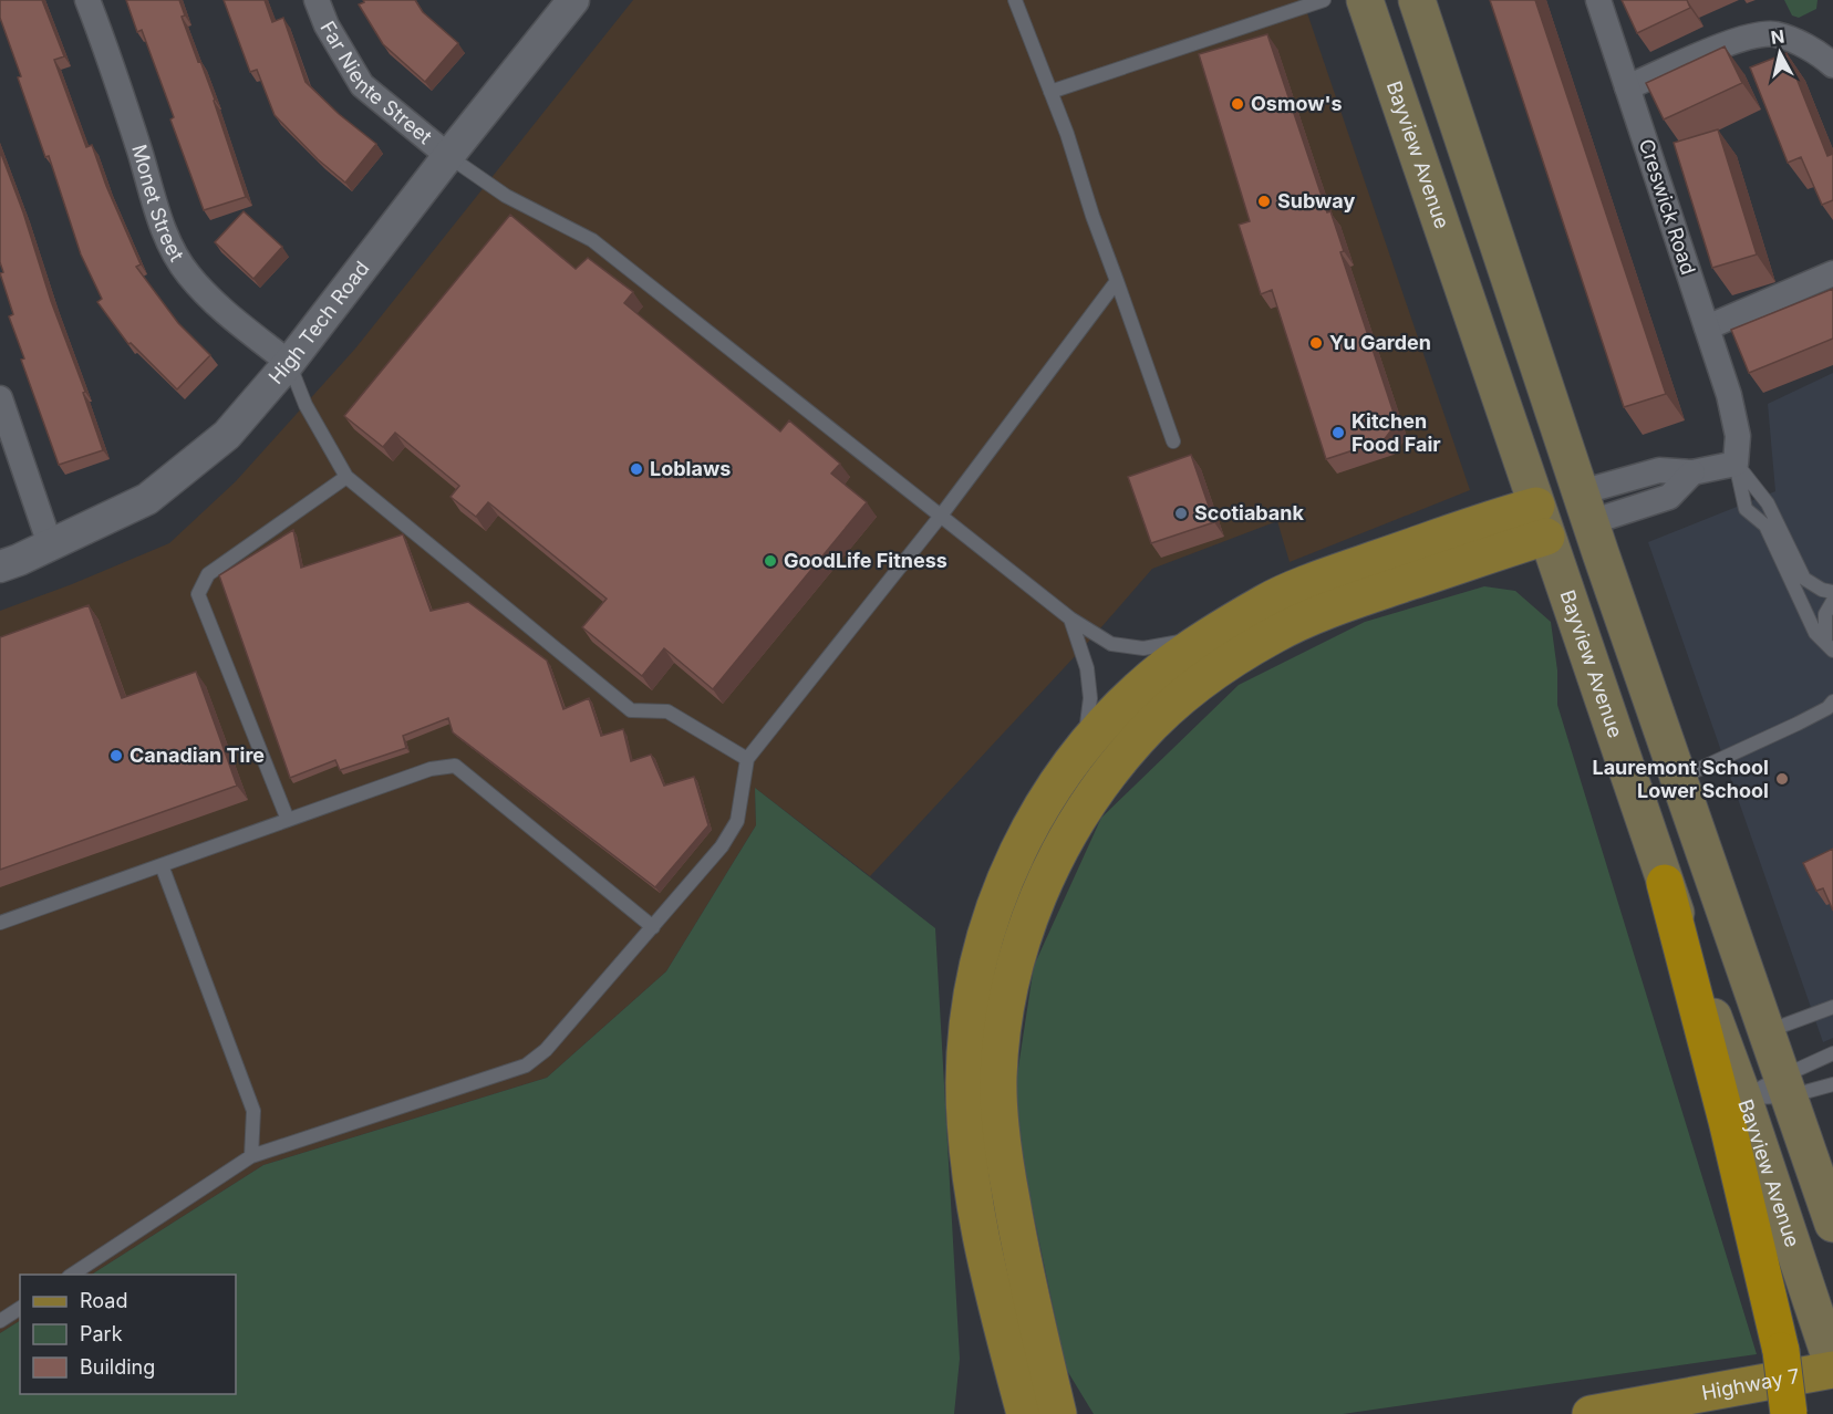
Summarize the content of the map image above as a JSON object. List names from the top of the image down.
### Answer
{
  "streets": {
    "main road": ["Bayview Avenue", "Highway 7"],
    "street": [
      "Far Niente Street",
      "Monet Street",
      "Creswick Road",
      "High Tech Road"
    ]
  },
  "crossings": [
    ["Far Niente Street", "High Tech Road"],
    ["Bayview Avenue", "Highway 7"],
    ["Monet Street", "High Tech Road"]
  ],
  "places": [
    "Osmow's",
    "Subway",
    "Yu Garden",
    "Kitchen Food Fair",
    "Loblaws",
    "Scotiabank",
    "GoodLife Fitness",
    "Canadian Tire",
    "Lauremont School Lower School"
  ],
  "legend": ["Road", "Park", "Building"],
  "north": "top"
}
